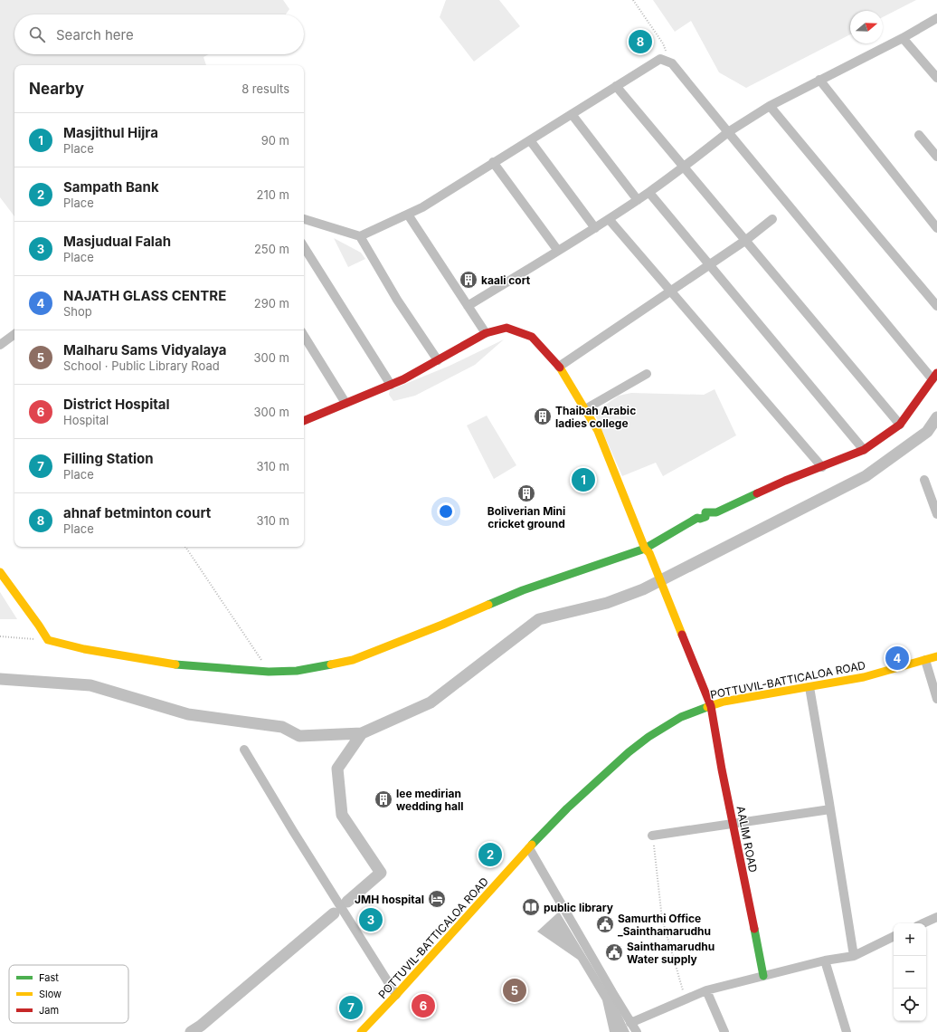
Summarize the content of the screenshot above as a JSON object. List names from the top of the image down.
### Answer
{
  "streets": {
    "main road": ["POTTUVIL-BATTICALOA ROAD", "AALIM ROAD"]
  },
  "crossings": [
    ["POTTUVIL-BATTICALOA ROAD", "AALIM ROAD"]
  ],
  "places": {
    "building": [
      "kaali cort",
      "Thaibah Arabic ladies college",
      "Boliverian Mini cricket ground",
      "lee medirian wedding hall"
    ],
    "hotel": ["JMH hospital"],
    "library": ["public library"],
    "public building": ["Samurthi Office _Sainthamarudhu", "Sainthamarudhu Water supply"]
  },
  "legend": ["Fast", "Slow", "Jam"],
  "north": "right",
  "page": {
    "search": "Search here",
    "pins": [
      "8",
      "1",
      "4",
      "2",
      "3",
      "5",
      "6",
      "7"
    ],
    "heading": ["Nearby", "8 results"],
    "list": [
      {
        "mark": "1",
        "name": "Masjithul Hijra",
        "note": "Place",
        "value": "90 m"
      },
      {
        "mark": "2",
        "name": "Sampath Bank",
        "note": "Place",
        "value": "210 m"
      },
      {
        "mark": "3",
        "name": "Masjudual Falah",
        "note": "Place",
        "value": "250 m"
      },
      {
        "mark": "4",
        "name": "NAJATH GLASS CENTRE",
        "note": "Shop",
        "value": "290 m"
      },
      {
        "mark": "5",
        "name": "Malharu Sams Vidyalaya",
        "note": "School · Public Library Road",
        "value": "300 m"
      },
      {
        "mark": "6",
        "name": "District Hospital",
        "note": "Hospital",
        "value": "300 m"
      },
      {
        "mark": "7",
        "name": "Filling Station",
        "note": "Place",
        "value": "310 m"
      },
      {
        "mark": "8",
        "name": "ahnaf betminton court",
        "note": "Place",
        "value": "310 m"
      }
    ],
    "map_buttons": ["+", "−"]
  }
}
